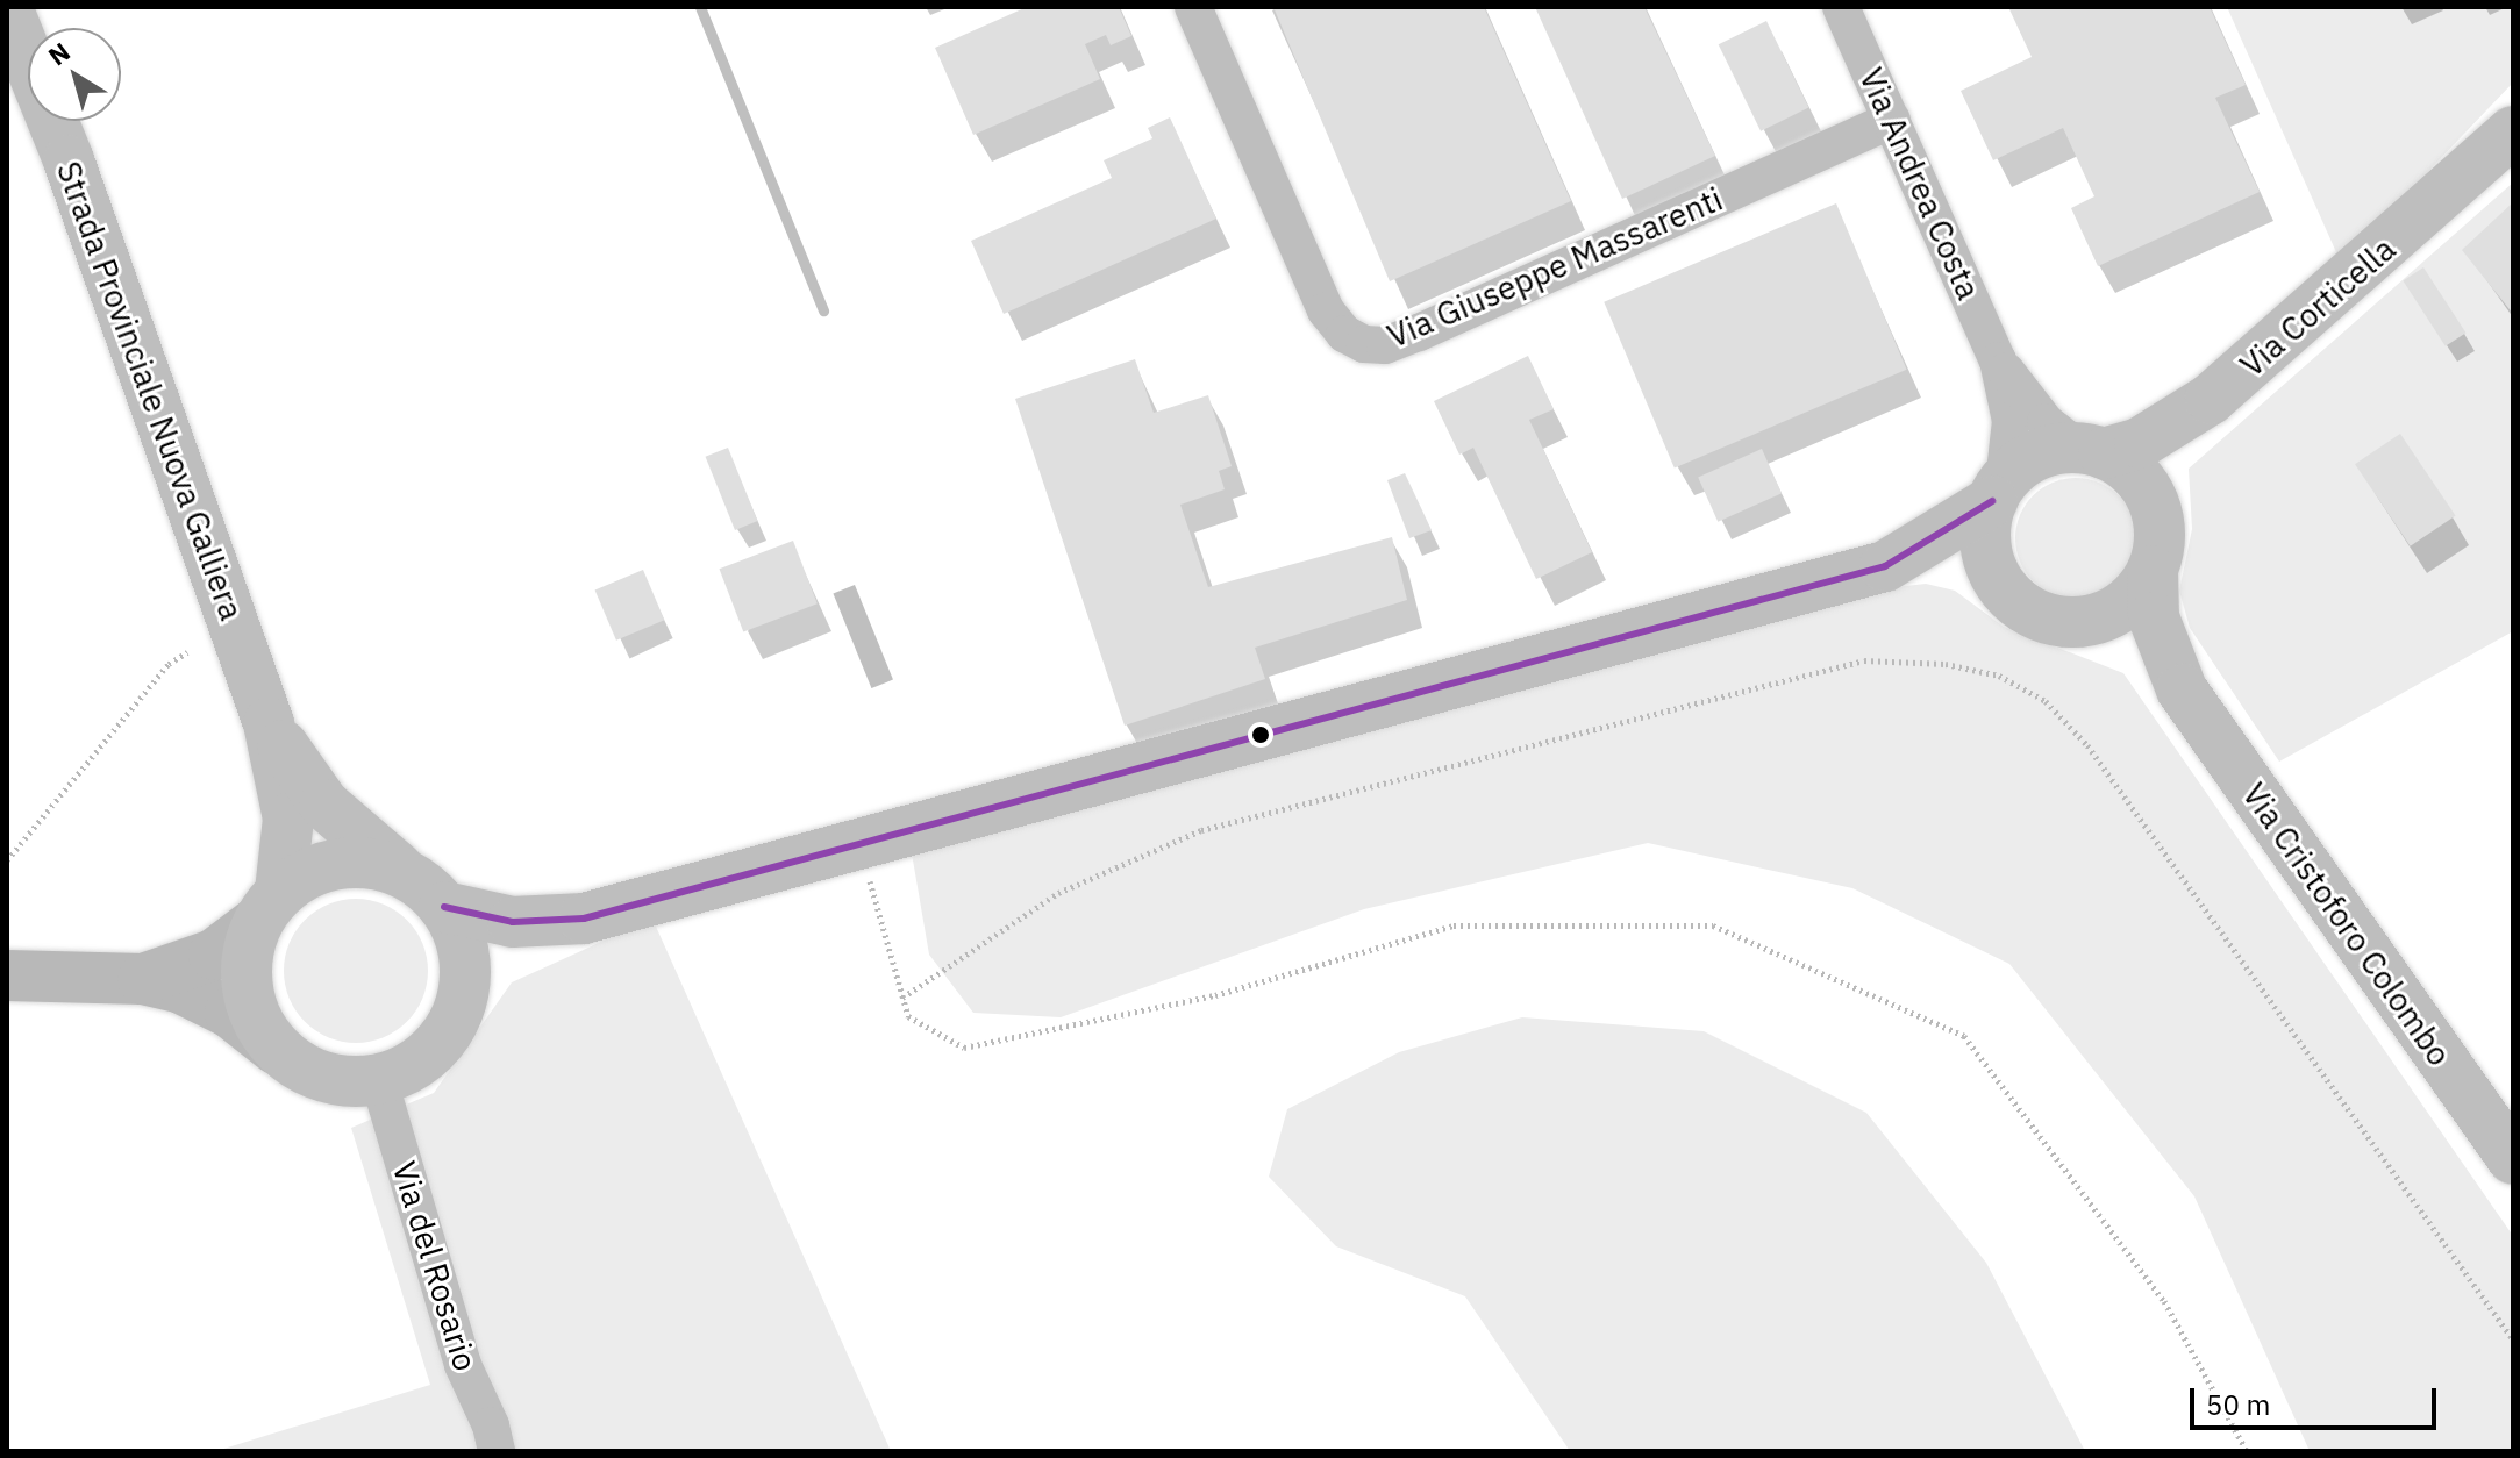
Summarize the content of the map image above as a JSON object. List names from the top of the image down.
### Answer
{
  "streets": {
    "main road": ["Via Corticella", "Strada Provinciale Nuova Galliera", "Via Cristoforo Colombo"],
    "street": ["Via Andrea Costa", "Via Giuseppe Massarenti", "Via del Rosario"]
  },
  "crossings": [
    ["Via Andrea Costa", "Via Giuseppe Massarenti"],
    ["Via Andrea Costa", "Via Corticella"],
    ["Via Andrea Costa", "Via Cristoforo Colombo"],
    ["Via Corticella", "Via Cristoforo Colombo"]
  ],
  "scale_bar": "50 m",
  "north": "top left"
}
